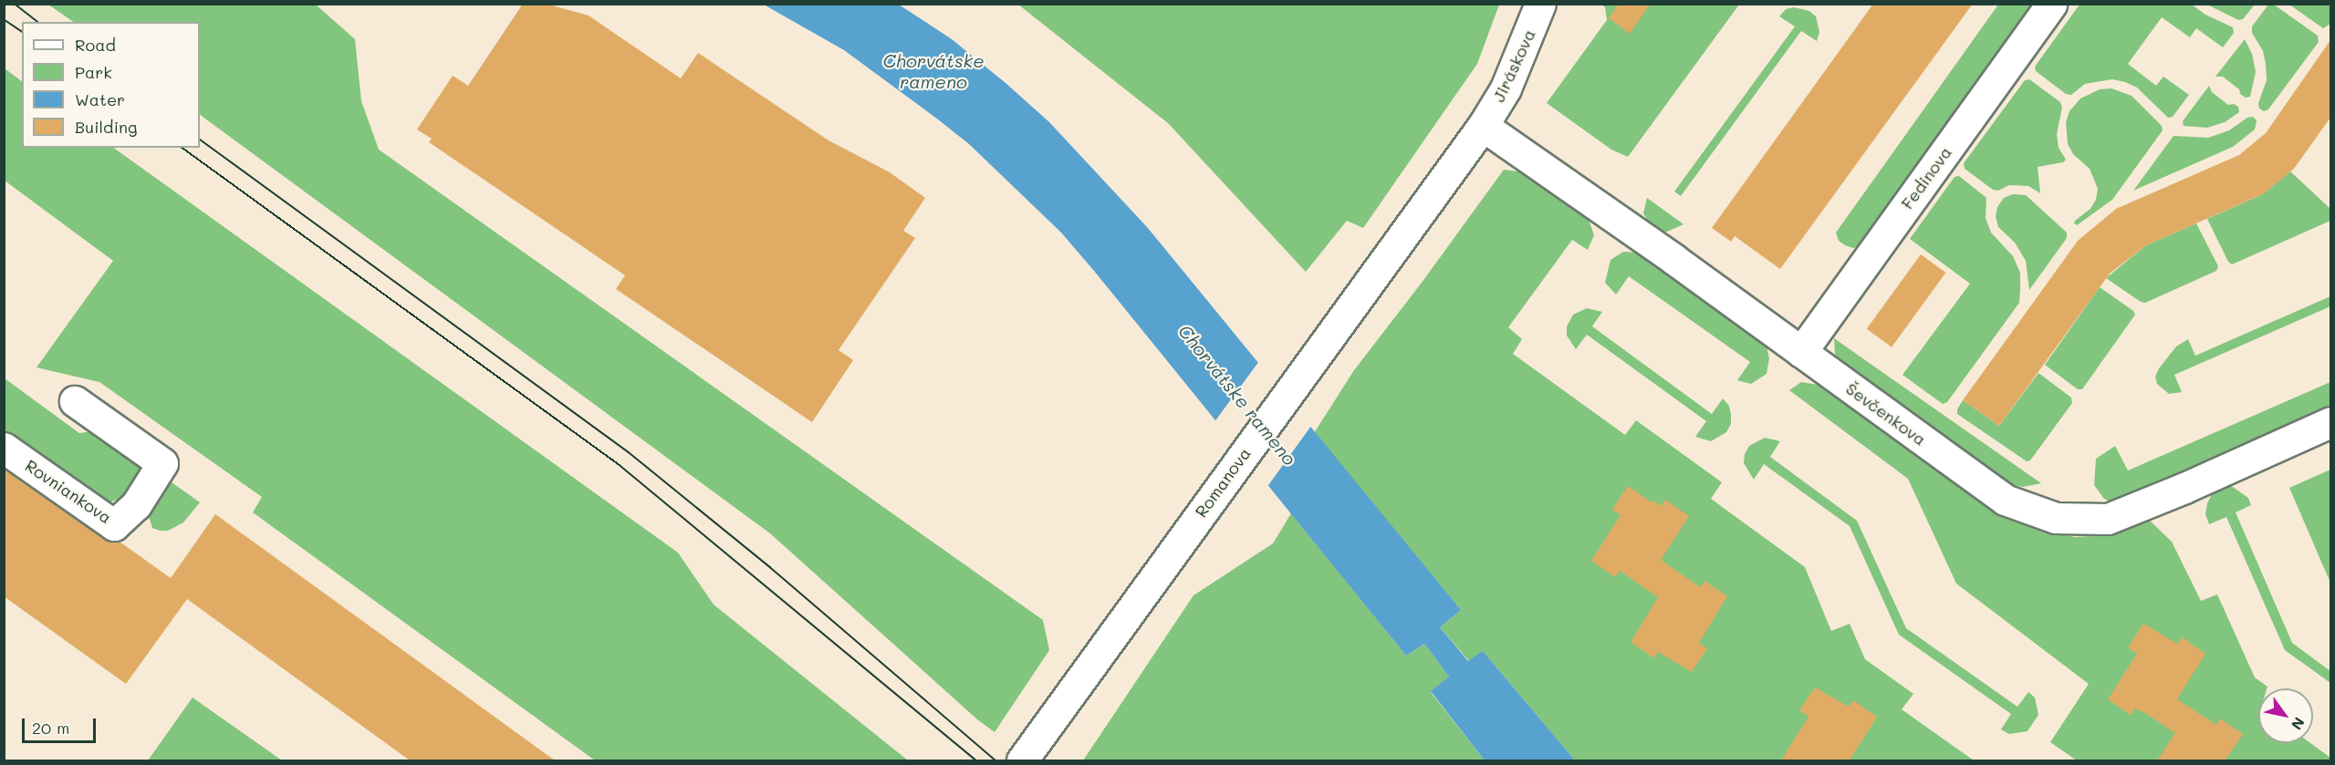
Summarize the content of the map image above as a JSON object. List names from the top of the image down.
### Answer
{
  "streets": {
    "street": [
      "Jiráskova",
      "Fedinova",
      "Ševčenkova",
      "Romanova",
      "Rovniankova"
    ]
  },
  "crossings": [
    ["Jiráskova", "Ševčenkova"],
    ["Jiráskova", "Romanova"],
    ["Fedinova", "Ševčenkova"],
    ["Ševčenkova", "Romanova"]
  ],
  "water": ["Chorvátske rameno"],
  "legend": [
    "Road",
    "Park",
    "Water",
    "Building"
  ],
  "scale_bar": "20 m",
  "north": "bottom right"
}
